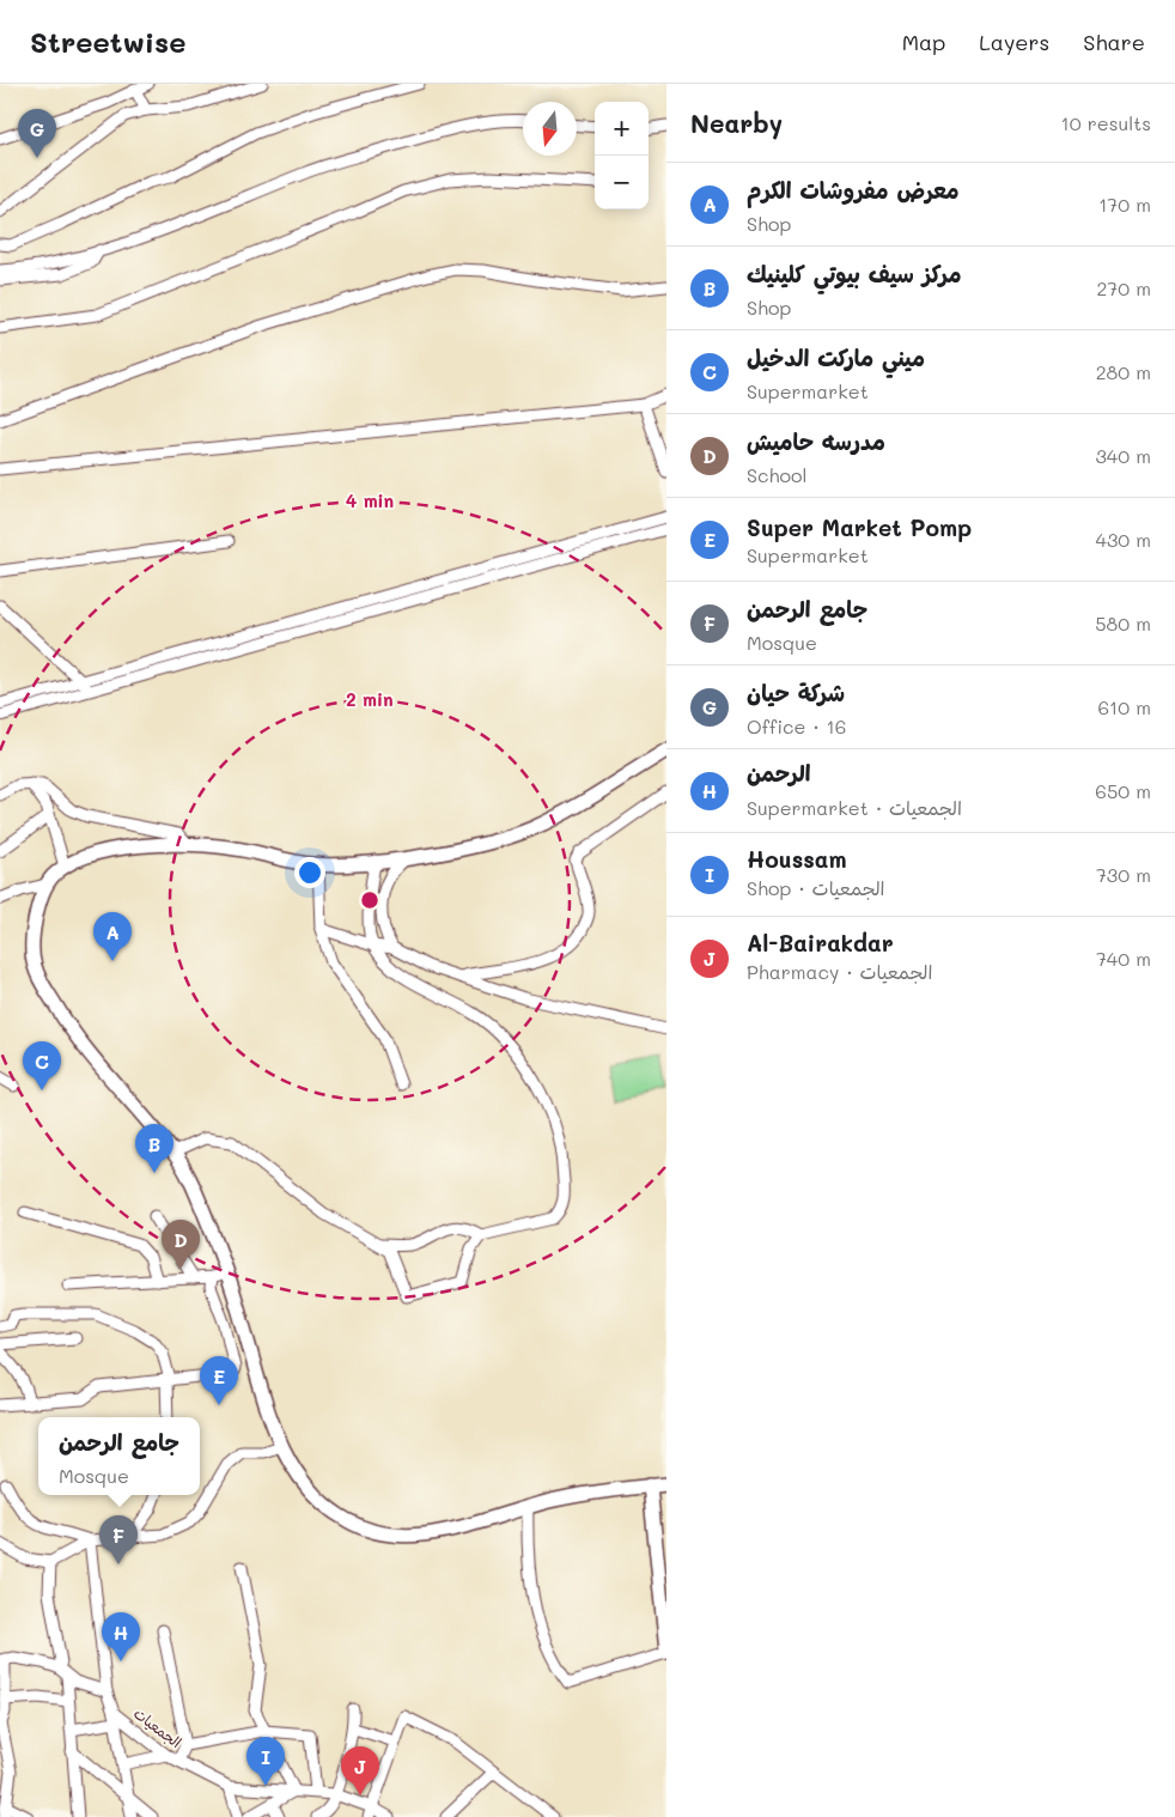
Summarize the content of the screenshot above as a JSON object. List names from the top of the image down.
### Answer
{
  "streets": {
    "street": ["الجمعيات"]
  },
  "north": "bottom",
  "page": {
    "header": "Streetwise",
    "nav": ["Map", "Layers", "Share"],
    "heading": ["Nearby", "10 results"],
    "map_buttons": ["+", "−"],
    "pins": [
      "G",
      "A",
      "C",
      "B",
      "D",
      "E",
      "F",
      "H",
      "I",
      "J"
    ],
    "list": [
      {
        "mark": "A",
        "name": "معرض مفروشات الكرم",
        "note": "Shop",
        "value": "170 m"
      },
      {
        "mark": "B",
        "name": "مركز سيف بيوتي كلينيك",
        "note": "Shop",
        "value": "270 m"
      },
      {
        "mark": "C",
        "name": "ميني ماركت الدخيل",
        "note": "Supermarket",
        "value": "280 m"
      },
      {
        "mark": "D",
        "name": "مدرسه حاميش",
        "note": "School",
        "value": "340 m"
      },
      {
        "mark": "E",
        "name": "Super Market Pomp",
        "note": "Supermarket",
        "value": "430 m"
      },
      {
        "mark": "F",
        "name": "جامع الرحمن",
        "note": "Mosque",
        "value": "580 m"
      },
      {
        "mark": "G",
        "name": "شركة حيان",
        "note": "Office · 16",
        "value": "610 m"
      },
      {
        "mark": "H",
        "name": "الرحمن",
        "note": "Supermarket · الجمعيات",
        "value": "650 m"
      },
      {
        "mark": "I",
        "name": "Houssam",
        "note": "Shop · الجمعيات",
        "value": "730 m"
      },
      {
        "mark": "J",
        "name": "Al-Bairakdar",
        "note": "Pharmacy · الجمعيات",
        "value": "740 m"
      }
    ],
    "popup": ["جامع الرحمن", "Mosque"]
  },
  "rings": ["4 min", "2 min"]
}
